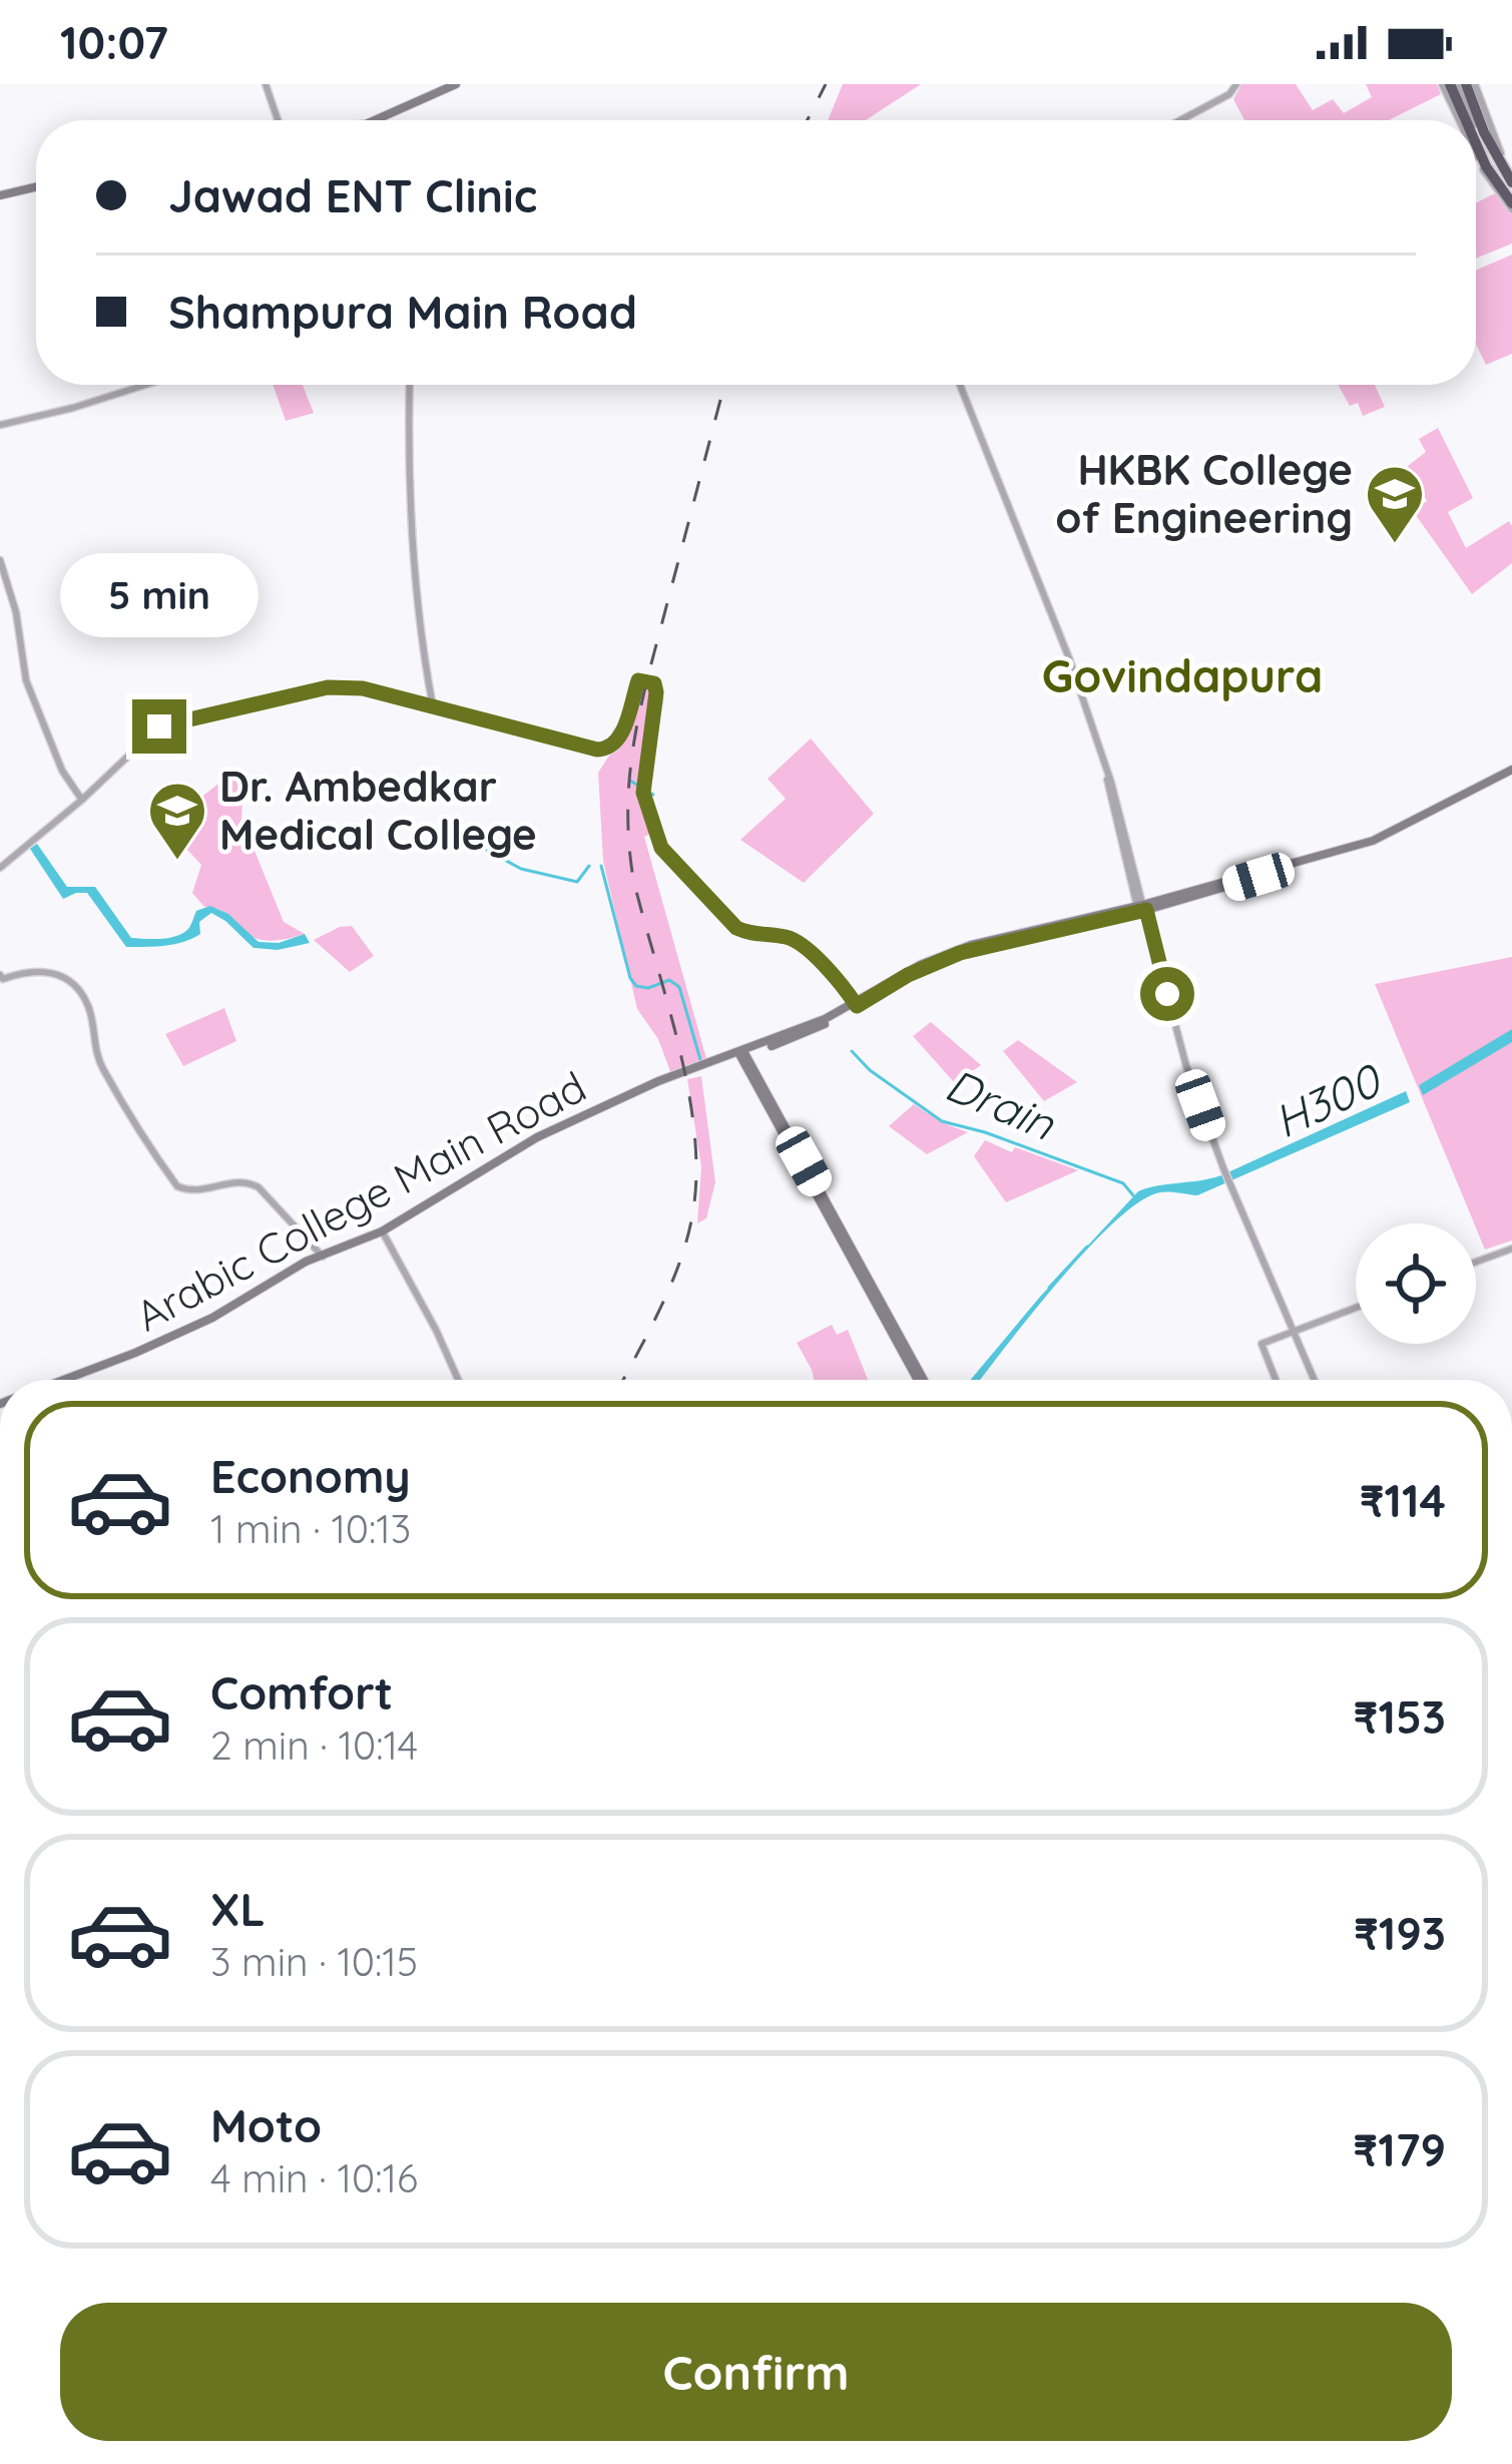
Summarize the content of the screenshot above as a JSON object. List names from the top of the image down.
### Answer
{
  "streets": {
    "main road": ["Arabic College Main Road"]
  },
  "districts": ["Govindapura"],
  "water": ["H300", "Drain"],
  "places": {
    "school or university": ["HKBK College of Engineering", "Dr. Ambedkar Medical College"]
  },
  "page": {
    "status": "10:07",
    "banner": ["Jawad ENT Clinic", "Shampura Main Road"],
    "bubble": "5 min",
    "list": [
      {
        "name": "Economy",
        "note": "1 min · 10:13",
        "value": "₹114"
      },
      {
        "name": "Comfort",
        "note": "2 min · 10:14",
        "value": "₹153"
      },
      {
        "name": "XL",
        "note": "3 min · 10:15",
        "value": "₹193"
      },
      {
        "name": "Moto",
        "note": "4 min · 10:16",
        "value": "₹179"
      }
    ],
    "buttons": "Confirm"
  }
}
